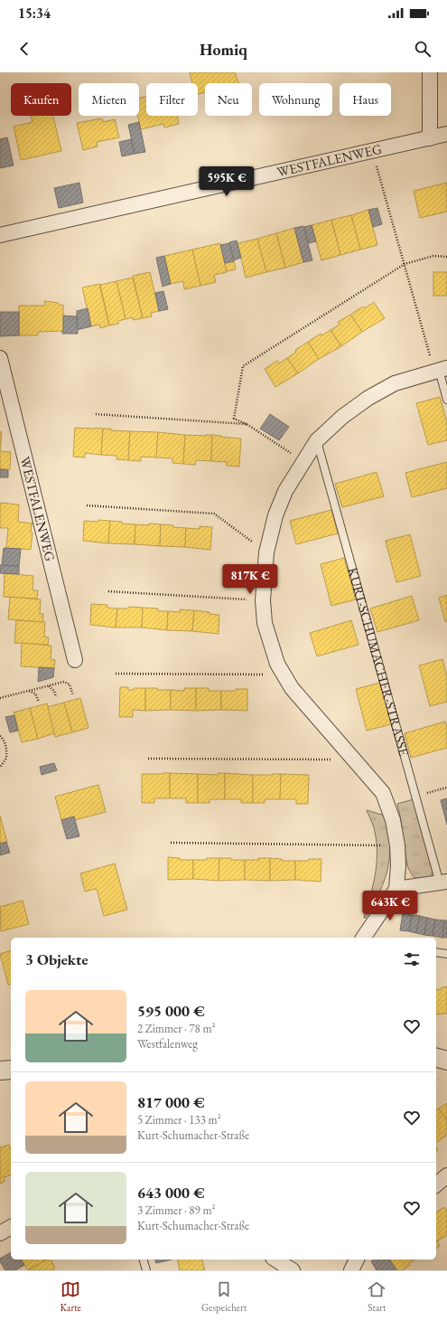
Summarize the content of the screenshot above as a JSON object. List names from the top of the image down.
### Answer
{
  "streets": {
    "street": ["WESTFALENWEG", "KURT-SCHUMACHER-STRASSE"]
  },
  "page": {
    "status": "15:34",
    "header": "Homiq",
    "chip": [
      "Kaufen",
      "Mieten",
      "Filter",
      "Neu",
      "Wohnung",
      "Haus"
    ],
    "price": ["595K €", "817K €", "643K €"],
    "heading": "3 Objekte",
    "list": [
      {
        "name": "595 000 €",
        "note": "2 Zimmer · 78 m² · Westfalenweg"
      },
      {
        "name": "817 000 €",
        "note": "5 Zimmer · 133 m² · Kurt-Schumacher-Straße"
      },
      {
        "name": "643 000 €",
        "note": "3 Zimmer · 89 m² · Kurt-Schumacher-Straße"
      }
    ],
    "tabs": ["Karte", "Gespeichert", "Start"]
  }
}
